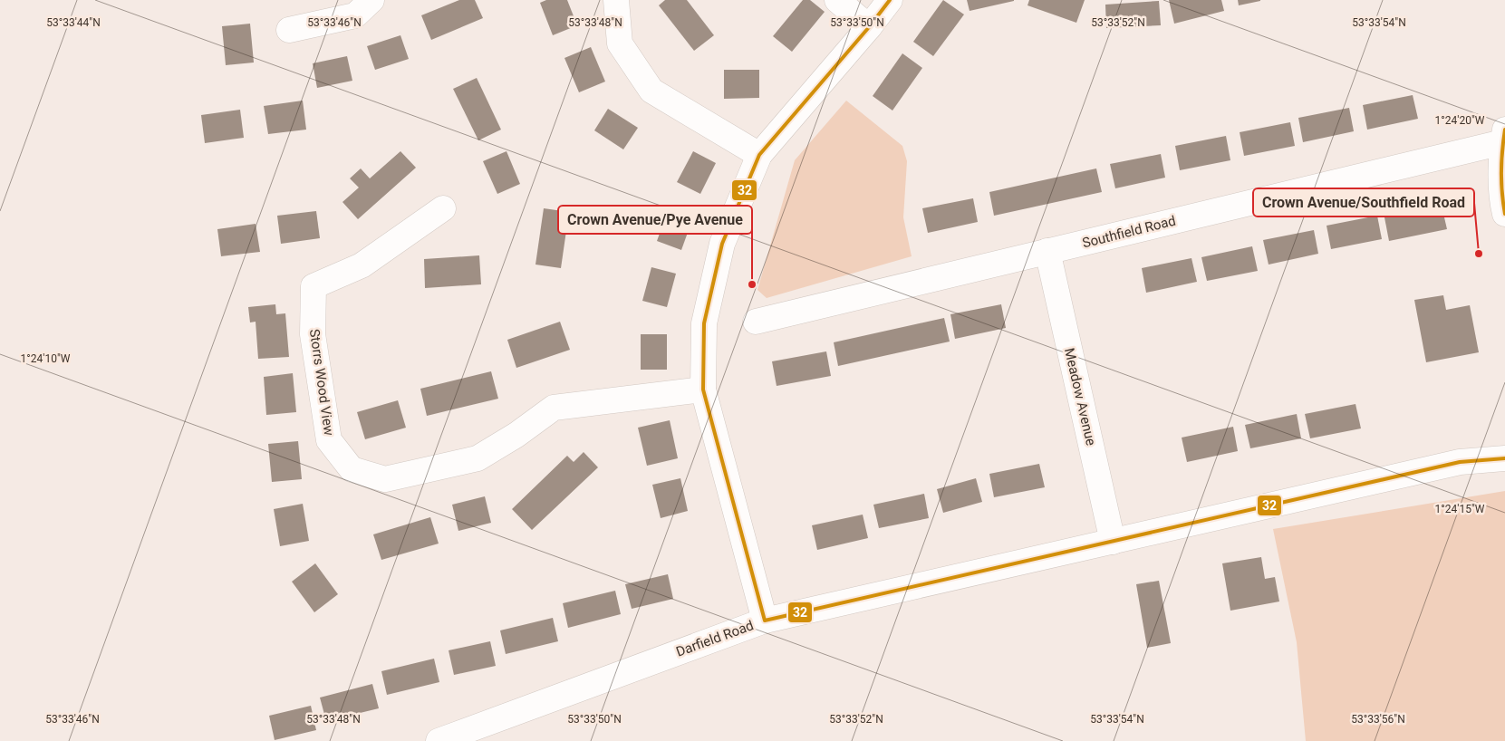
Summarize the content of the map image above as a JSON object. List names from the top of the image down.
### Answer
{
  "streets": {
    "street": [
      "Southfield Road",
      "Storrs Wood View",
      "Meadow Avenue",
      "Darfield Road"
    ]
  },
  "crossings": [
    ["Southfield Road", "Meadow Avenue"],
    ["Meadow Avenue", "Darfield Road"]
  ],
  "places": ["Crown Avenue/Southfield Road", "Crown Avenue/Pye Avenue"],
  "lines": ["transit line 32"],
  "coordinates": [
    "53°33'46\"N",
    "53°33'44\"N",
    "53°33'48\"N",
    "53°33'50\"N",
    "53°33'52\"N",
    "53°33'54\"N",
    "1°24'20\"W",
    "1°24'10\"W",
    "1°24'15\"W",
    "53°33'56\"N"
  ]
}
